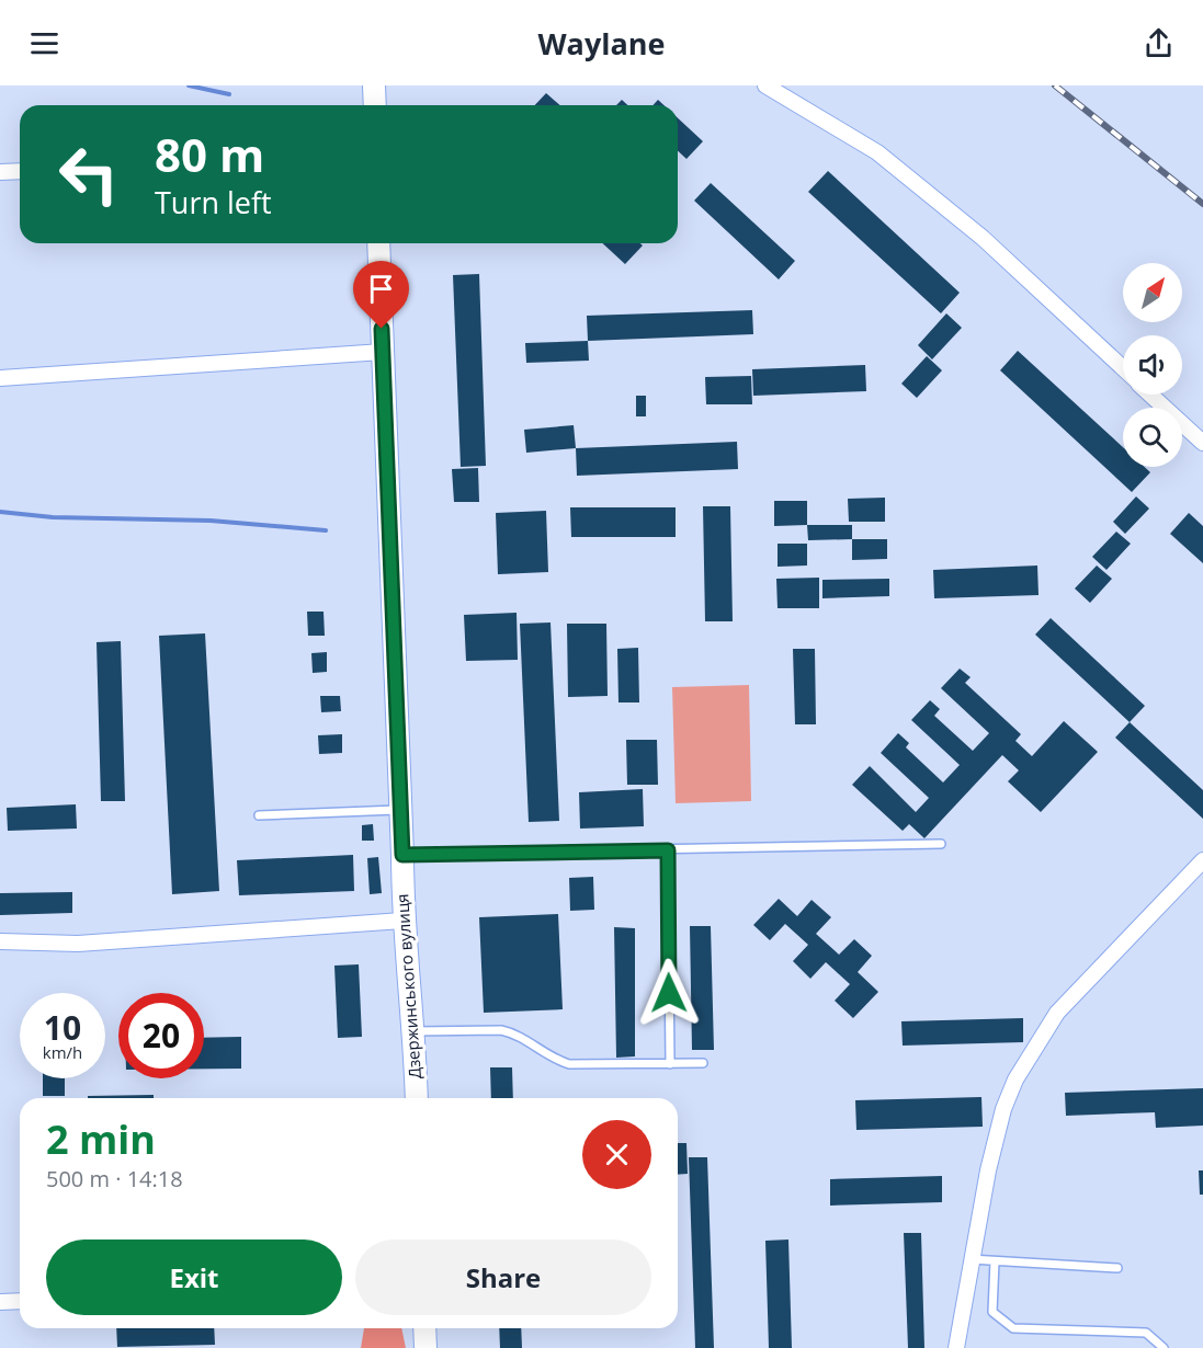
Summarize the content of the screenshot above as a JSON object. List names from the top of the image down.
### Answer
{
  "streets": {
    "main road": ["Дзержинського вулиця"]
  },
  "north": "top right",
  "page": {
    "header": "Waylane",
    "turn": ["80 m", "Turn left"],
    "speed": "10 km/h",
    "limit": "20",
    "heading": ["2 min", "500 m · 14:18"],
    "buttons": ["Exit", "Share"]
  }
}
